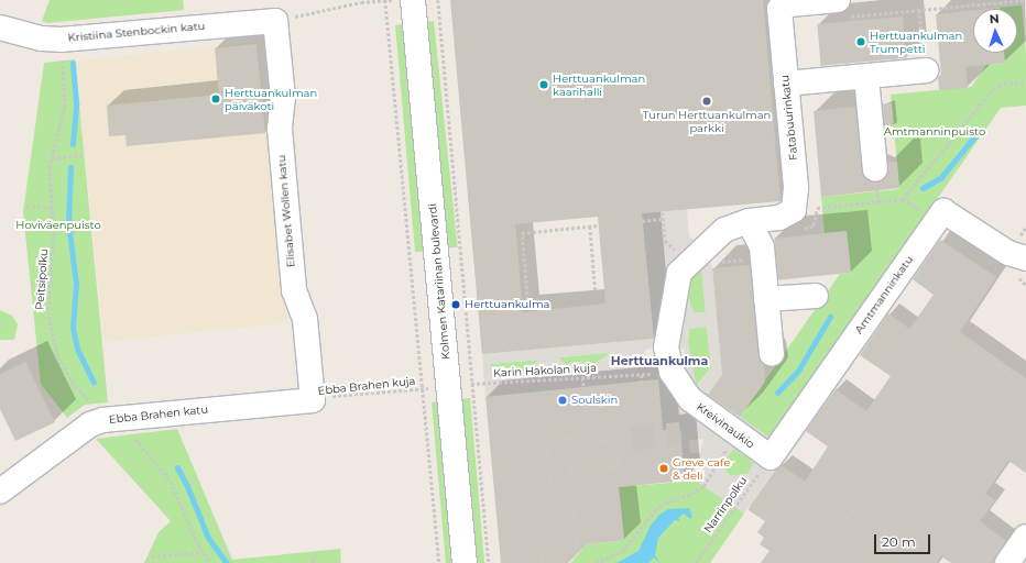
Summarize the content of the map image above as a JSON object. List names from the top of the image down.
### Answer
{
  "streets": {
    "street": [
      "Kristiina Stenbockin katu",
      "Fatabuurinkatu",
      "Elisabet Wollen katu",
      "Kolmen Katariinan bulevardi",
      "Amtmanninkatu",
      "Ebba Brahen katu",
      "Kreivinaukio"
    ],
    "path": [
      "Peitsipolku",
      "Karin Hakolan kuja",
      "Ebba Brahen kuja",
      "Narrinpolku"
    ]
  },
  "crossings": [
    ["Kristiina Stenbockin katu", "Elisabet Wollen katu"],
    ["Fatabuurinkatu", "Kreivinaukio"],
    ["Elisabet Wollen katu", "Ebba Brahen kuja"],
    ["Elisabet Wollen katu", "Ebba Brahen katu"],
    ["Amtmanninkatu", "Kreivinaukio"],
    ["Amtmanninkatu", "Narrinpolku"],
    ["Karin Hakolan kuja", "Kreivinaukio"],
    ["Ebba Brahen kuja", "Ebba Brahen katu"],
    ["Kreivinaukio", "Narrinpolku"]
  ],
  "districts": ["Herttuankulma"],
  "parks": ["Amtmanninpuisto", "Hoviväenpuisto"],
  "places": [
    "Herttuankulman Trumpetti",
    "Herttuankulman kaarihalli",
    "Herttuankulman päiväkoti",
    "Turun Herttuankulman parkki",
    "Herttuankulma",
    "Soulskin",
    "Greve cafe & deli"
  ],
  "scale_bar": "20 m",
  "north": "top"
}
